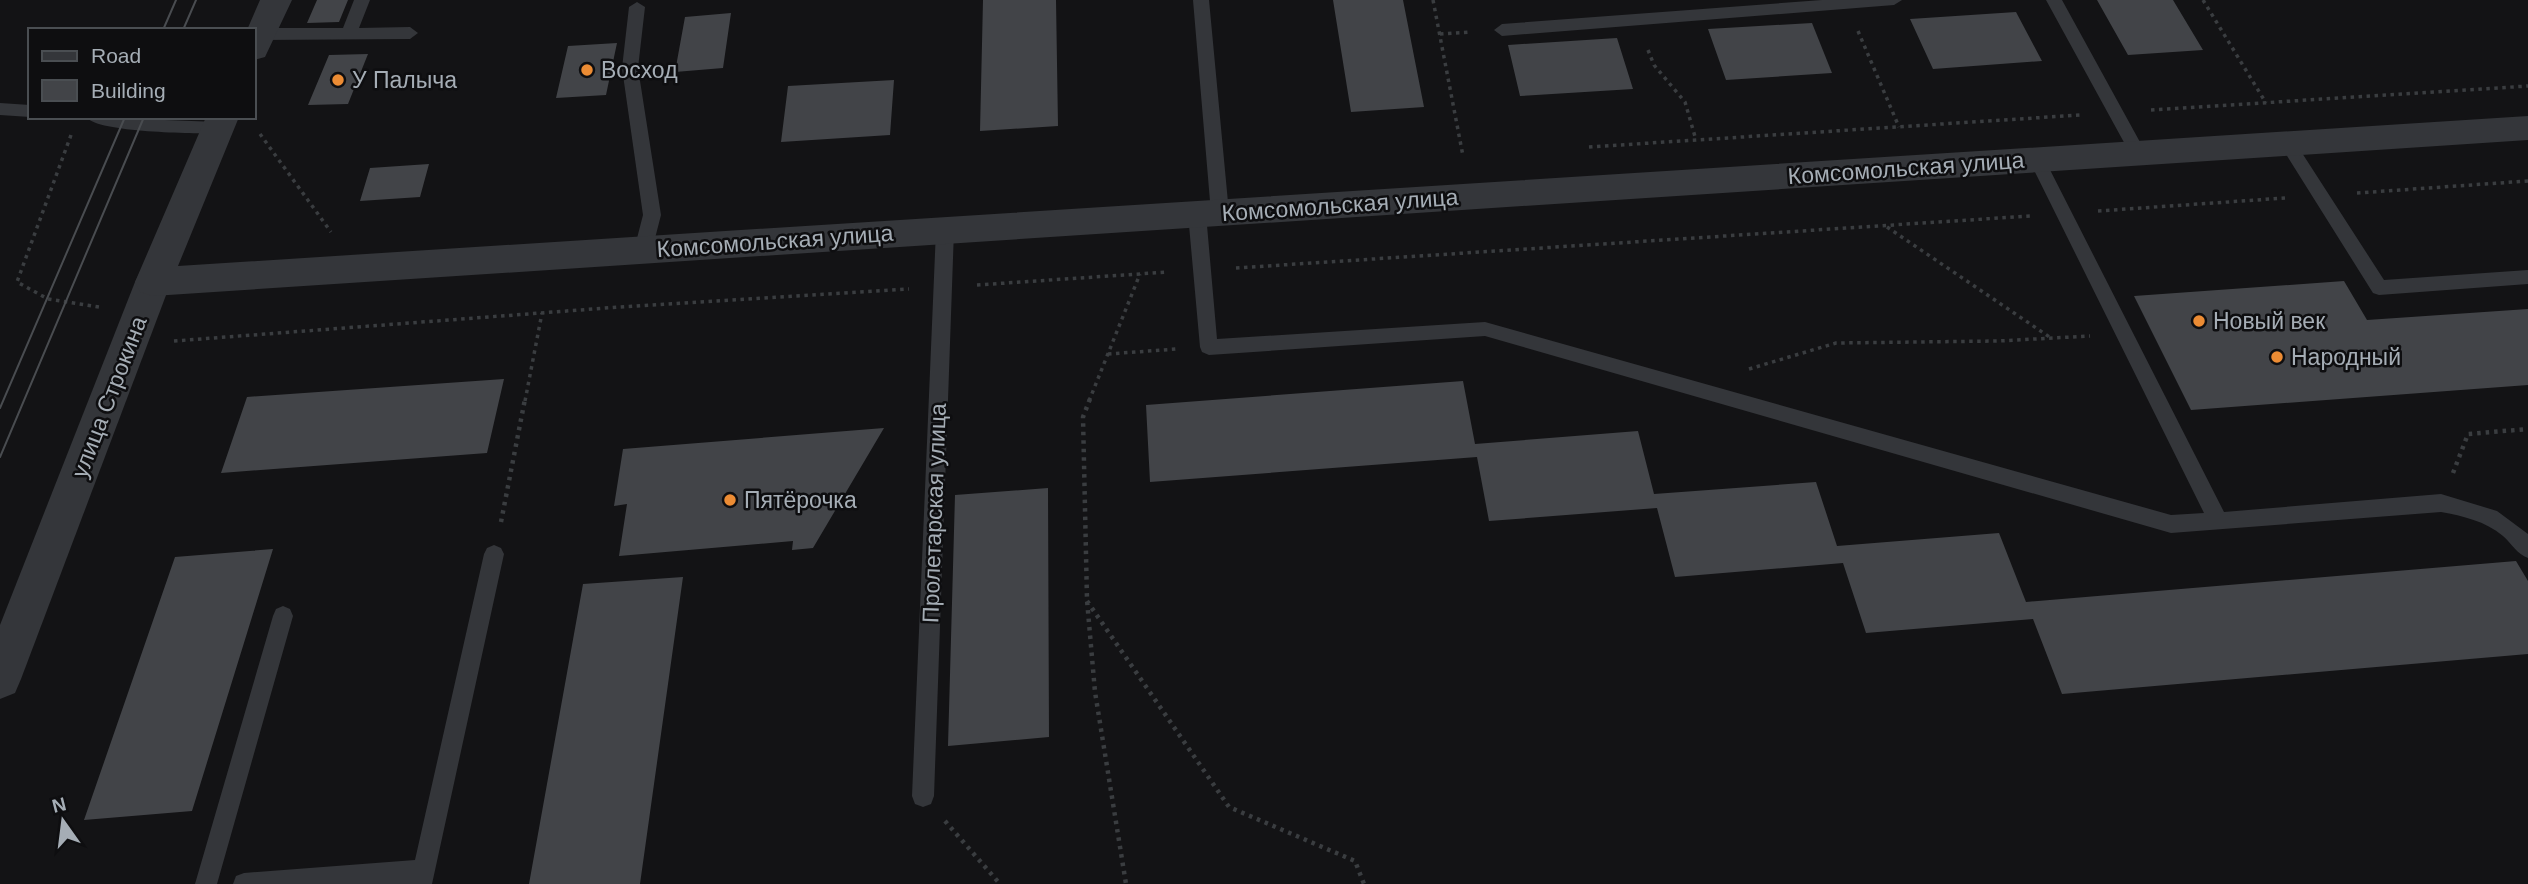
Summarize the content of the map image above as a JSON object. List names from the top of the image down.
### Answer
{
  "streets": {
    "street": ["Комсомольская улица", "улица Строкина"],
    "lane": ["Пролетарская улица"]
  },
  "crossings": [
    ["Комсомольская улица", "улица Строкина"],
    ["Комсомольская улица", "Пролетарская улица"]
  ],
  "places": [
    "Восход",
    "У Палыча",
    "Новый век",
    "Народный",
    "Пятёрочка"
  ],
  "legend": ["Road", "Building"],
  "north": "top"
}
